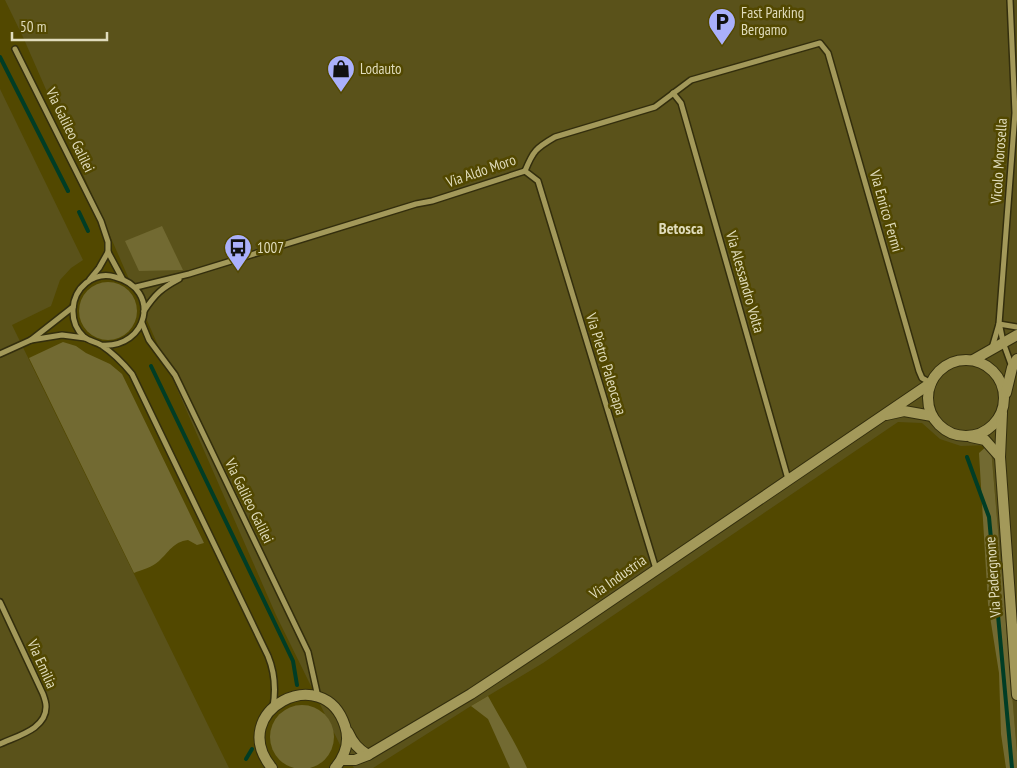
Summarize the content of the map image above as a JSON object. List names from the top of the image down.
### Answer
{
  "streets": {
    "street": [
      "Via Galileo Galilei",
      "Vicolo Morosella",
      "Via Aldo Moro",
      "Via Enrico Fermi",
      "Via Alessandro Volta",
      "Via Pietro Paleocapa",
      "Via Industria",
      "Via Padergnone",
      "Via Emilia"
    ]
  },
  "crossings": [
    ["Via Galileo Galilei", "Via Aldo Moro"],
    ["Via Aldo Moro", "Via Enrico Fermi"],
    ["Via Aldo Moro", "Via Alessandro Volta"],
    ["Via Aldo Moro", "Via Pietro Paleocapa"],
    ["Via Enrico Fermi", "Via Industria"],
    ["Via Enrico Fermi", "Via Padergnone"],
    ["Via Alessandro Volta", "Via Industria"],
    ["Via Pietro Paleocapa", "Via Industria"],
    ["Via Industria", "Via Padergnone"]
  ],
  "districts": ["Betosca"],
  "places": {
    "parking": ["Fast Parking Bergamo"],
    "shop": ["Lodauto"],
    "bus stop": ["1007"]
  },
  "scale_bar": "50 m"
}
